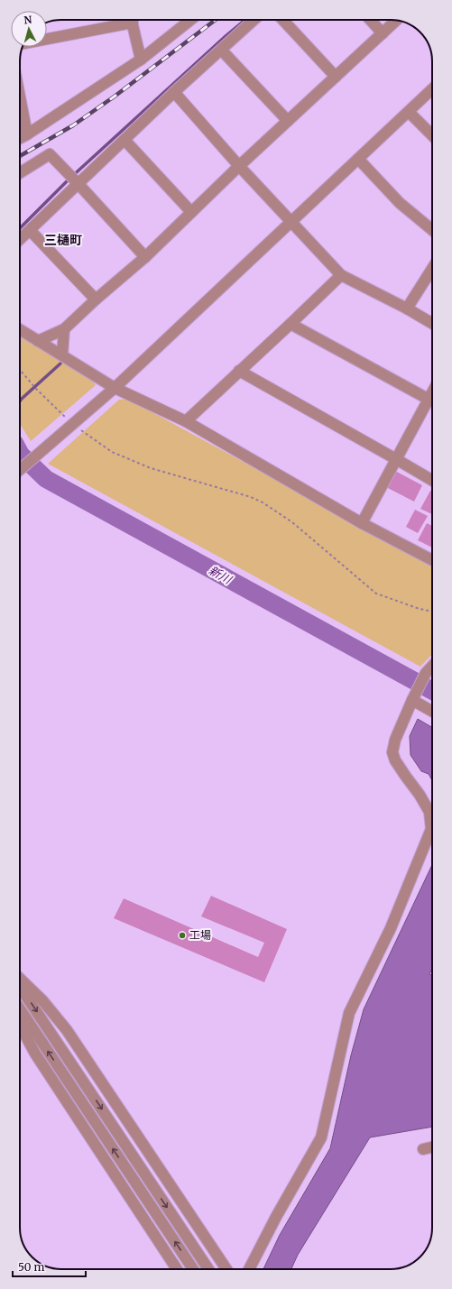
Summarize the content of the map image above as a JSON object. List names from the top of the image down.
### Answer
{
  "districts": ["三樋町"],
  "water": ["新川"],
  "places": ["工場"],
  "scale_bar": "50 m",
  "north": "top"
}
